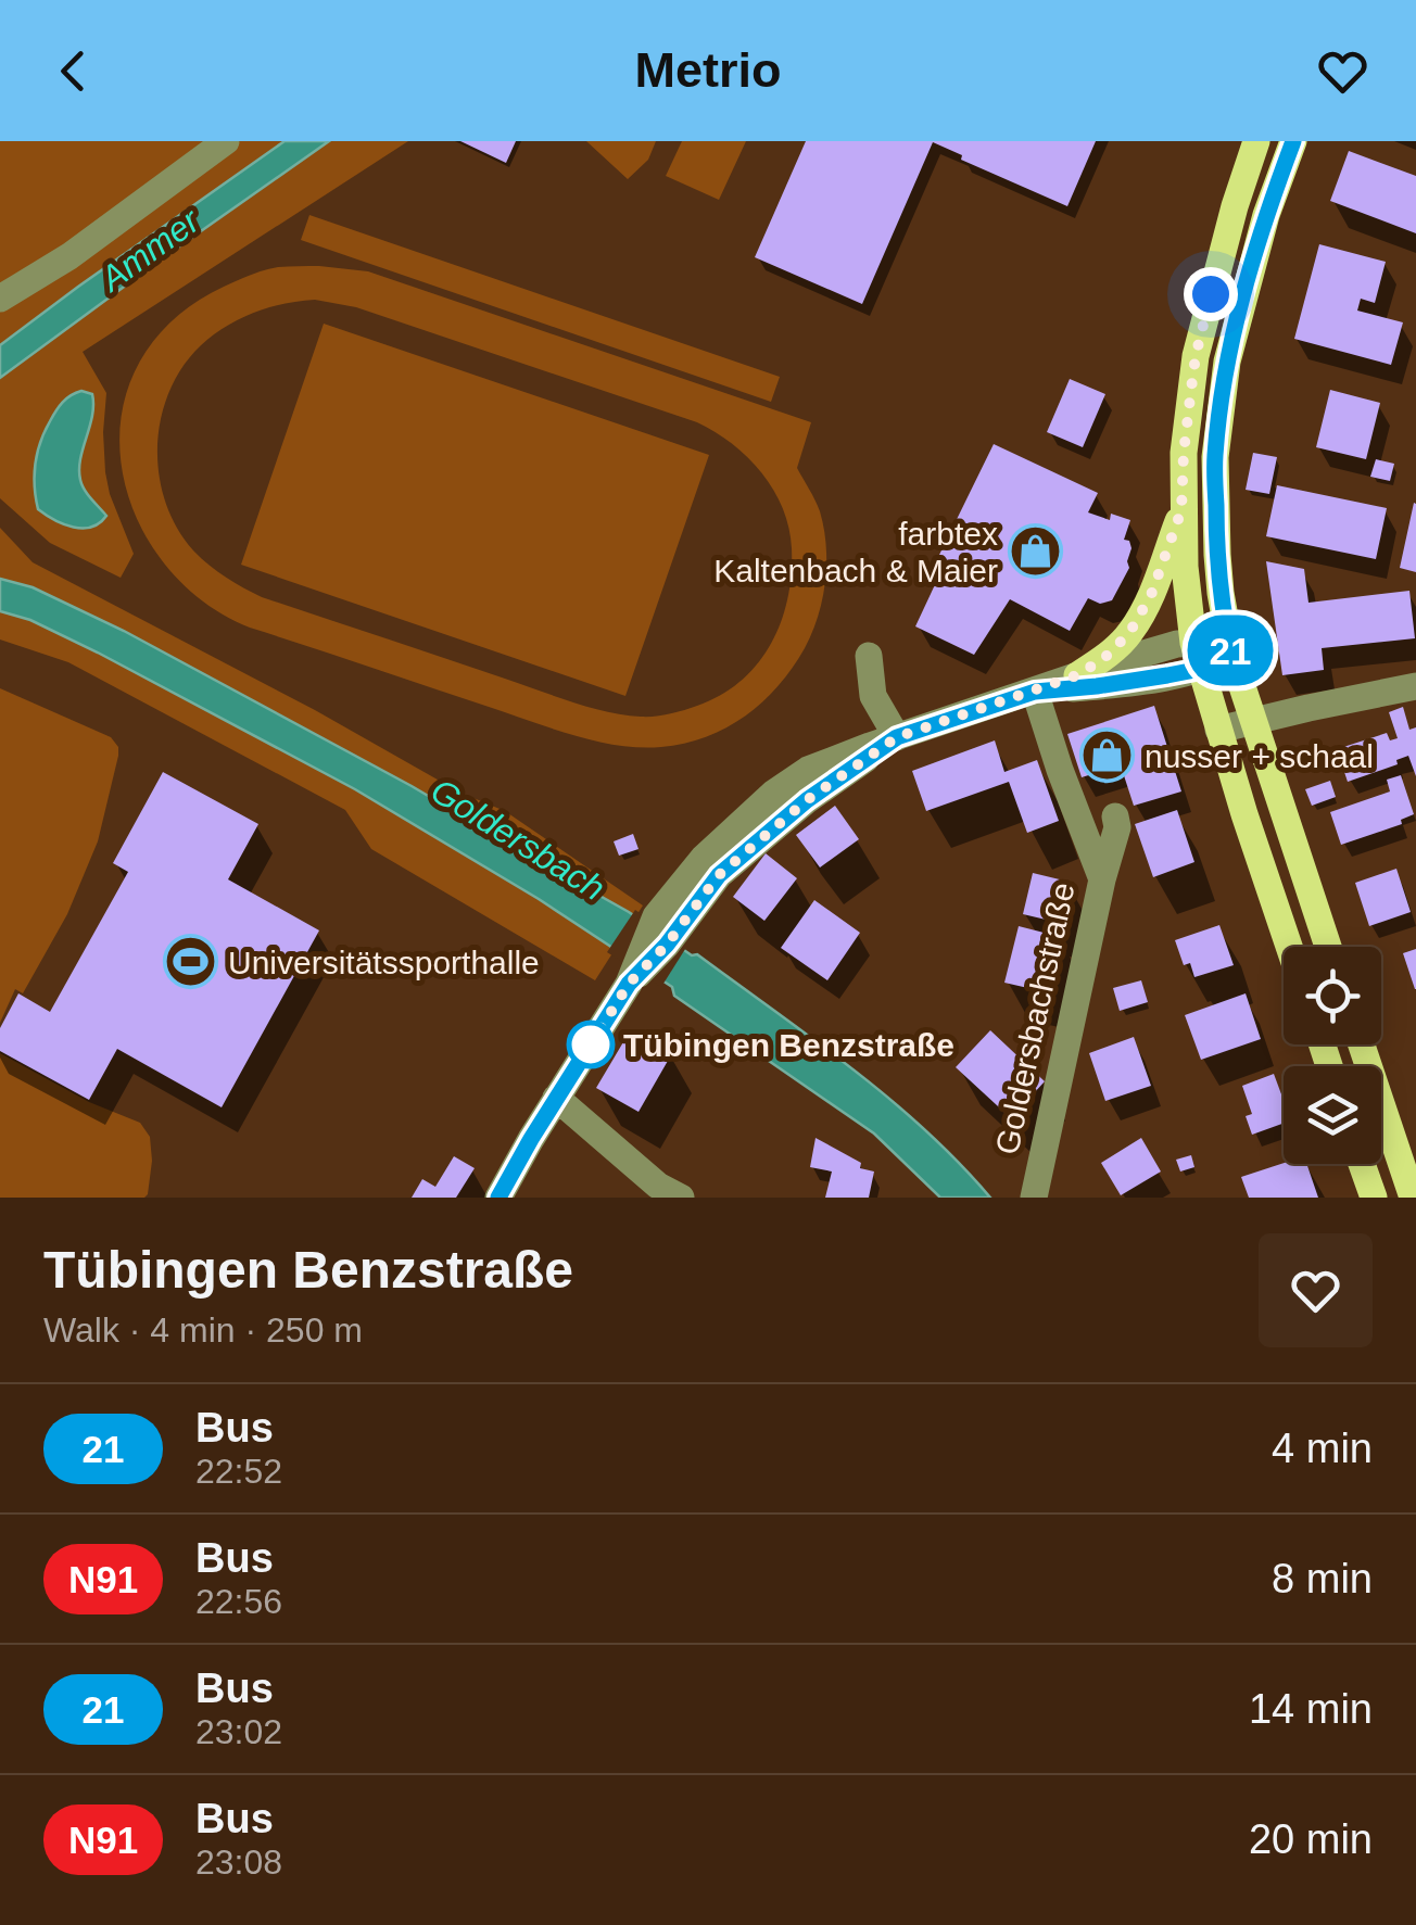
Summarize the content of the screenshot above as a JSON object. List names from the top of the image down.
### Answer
{
  "streets": {
    "street": ["Goldersbachstraße"]
  },
  "water": ["Ammer", "Goldersbach"],
  "places": {
    "shop": ["farbtex Kaltenbach & Maier", "nusser + schaal"],
    "sports": ["Universitätssporthalle"],
    "other": ["Tübingen Benzstraße"]
  },
  "lines": ["bus line 21"],
  "page": {
    "header": "Metrio",
    "on_map": "21",
    "heading": ["Tübingen Benzstraße", "Walk · 4 min · 250 m"],
    "list": [
      {
        "mark": "21",
        "name": "Bus",
        "note": "22:52",
        "value": "4 min"
      },
      {
        "mark": "N91",
        "name": "Bus",
        "note": "22:56",
        "value": "8 min"
      },
      {
        "mark": "21",
        "name": "Bus",
        "note": "23:02",
        "value": "14 min"
      },
      {
        "mark": "N91",
        "name": "Bus",
        "note": "23:08",
        "value": "20 min"
      }
    ]
  }
}
